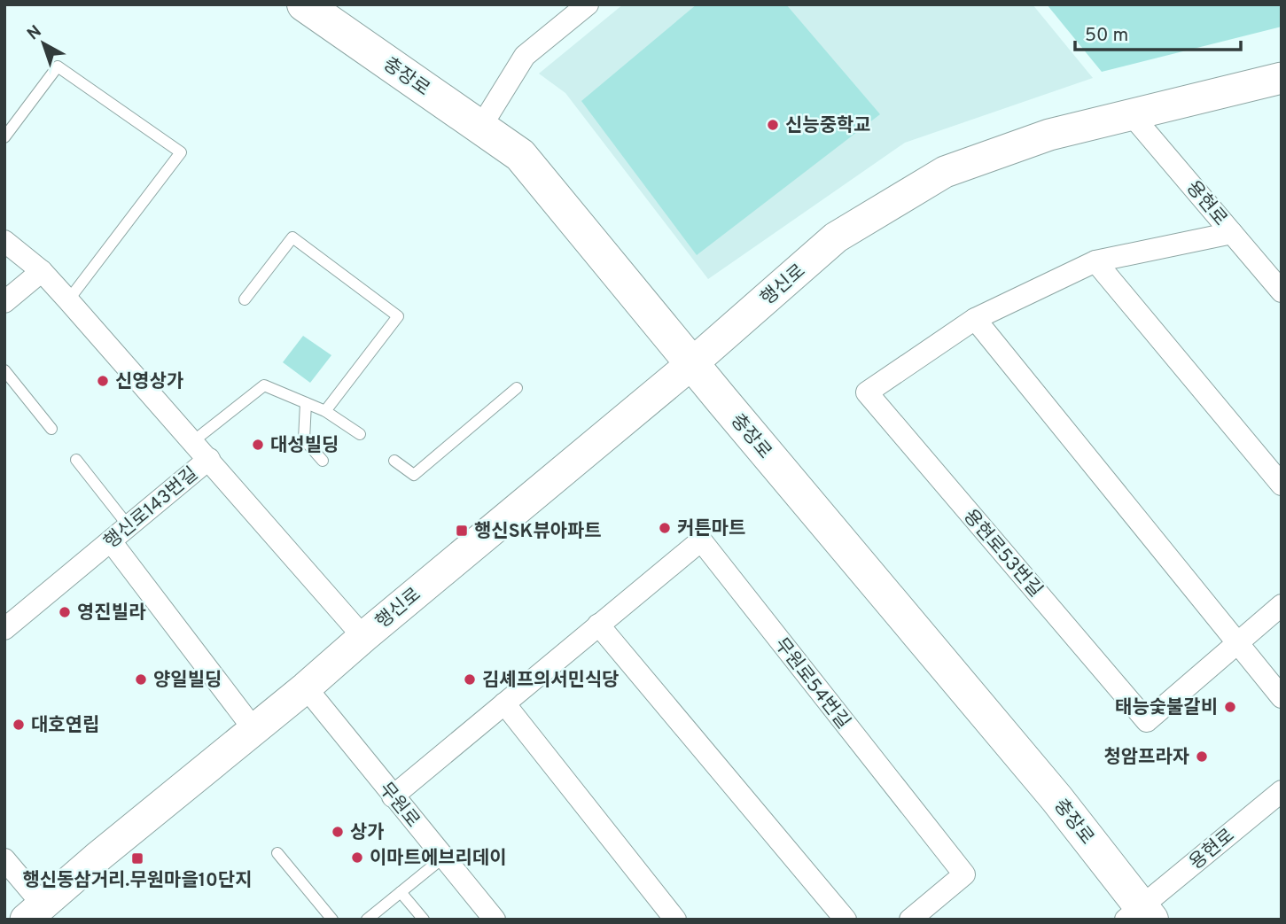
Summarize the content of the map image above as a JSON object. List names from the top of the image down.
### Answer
{
  "streets": {
    "main road": ["충장로", "행신로"],
    "street": [
      "용현로",
      "행신로143번길",
      "용현로53번길",
      "무원로54번길",
      "무원로"
    ]
  },
  "crossings": [
    ["충장로", "용현로"],
    ["충장로", "행신로"],
    ["용현로", "행신로"],
    ["용현로", "용현로53번길"],
    ["행신로", "행신로143번길"],
    ["행신로", "무원로"],
    ["무원로54번길", "무원로"]
  ],
  "places": {
    "other": [
      "신능중학교",
      "신영상가",
      "대성빌딩",
      "커튼마트",
      "영진빌라",
      "양일빌딩",
      "김셰프의서민식당",
      "태능숯불갈비",
      "대호연립",
      "청암프라자",
      "상가",
      "이마트에브리데이"
    ],
    "transit": ["행신SK뷰아파트", "행신동삼거리.무원마을10단지"]
  },
  "scale_bar": "50 m",
  "north": "top left"
}
